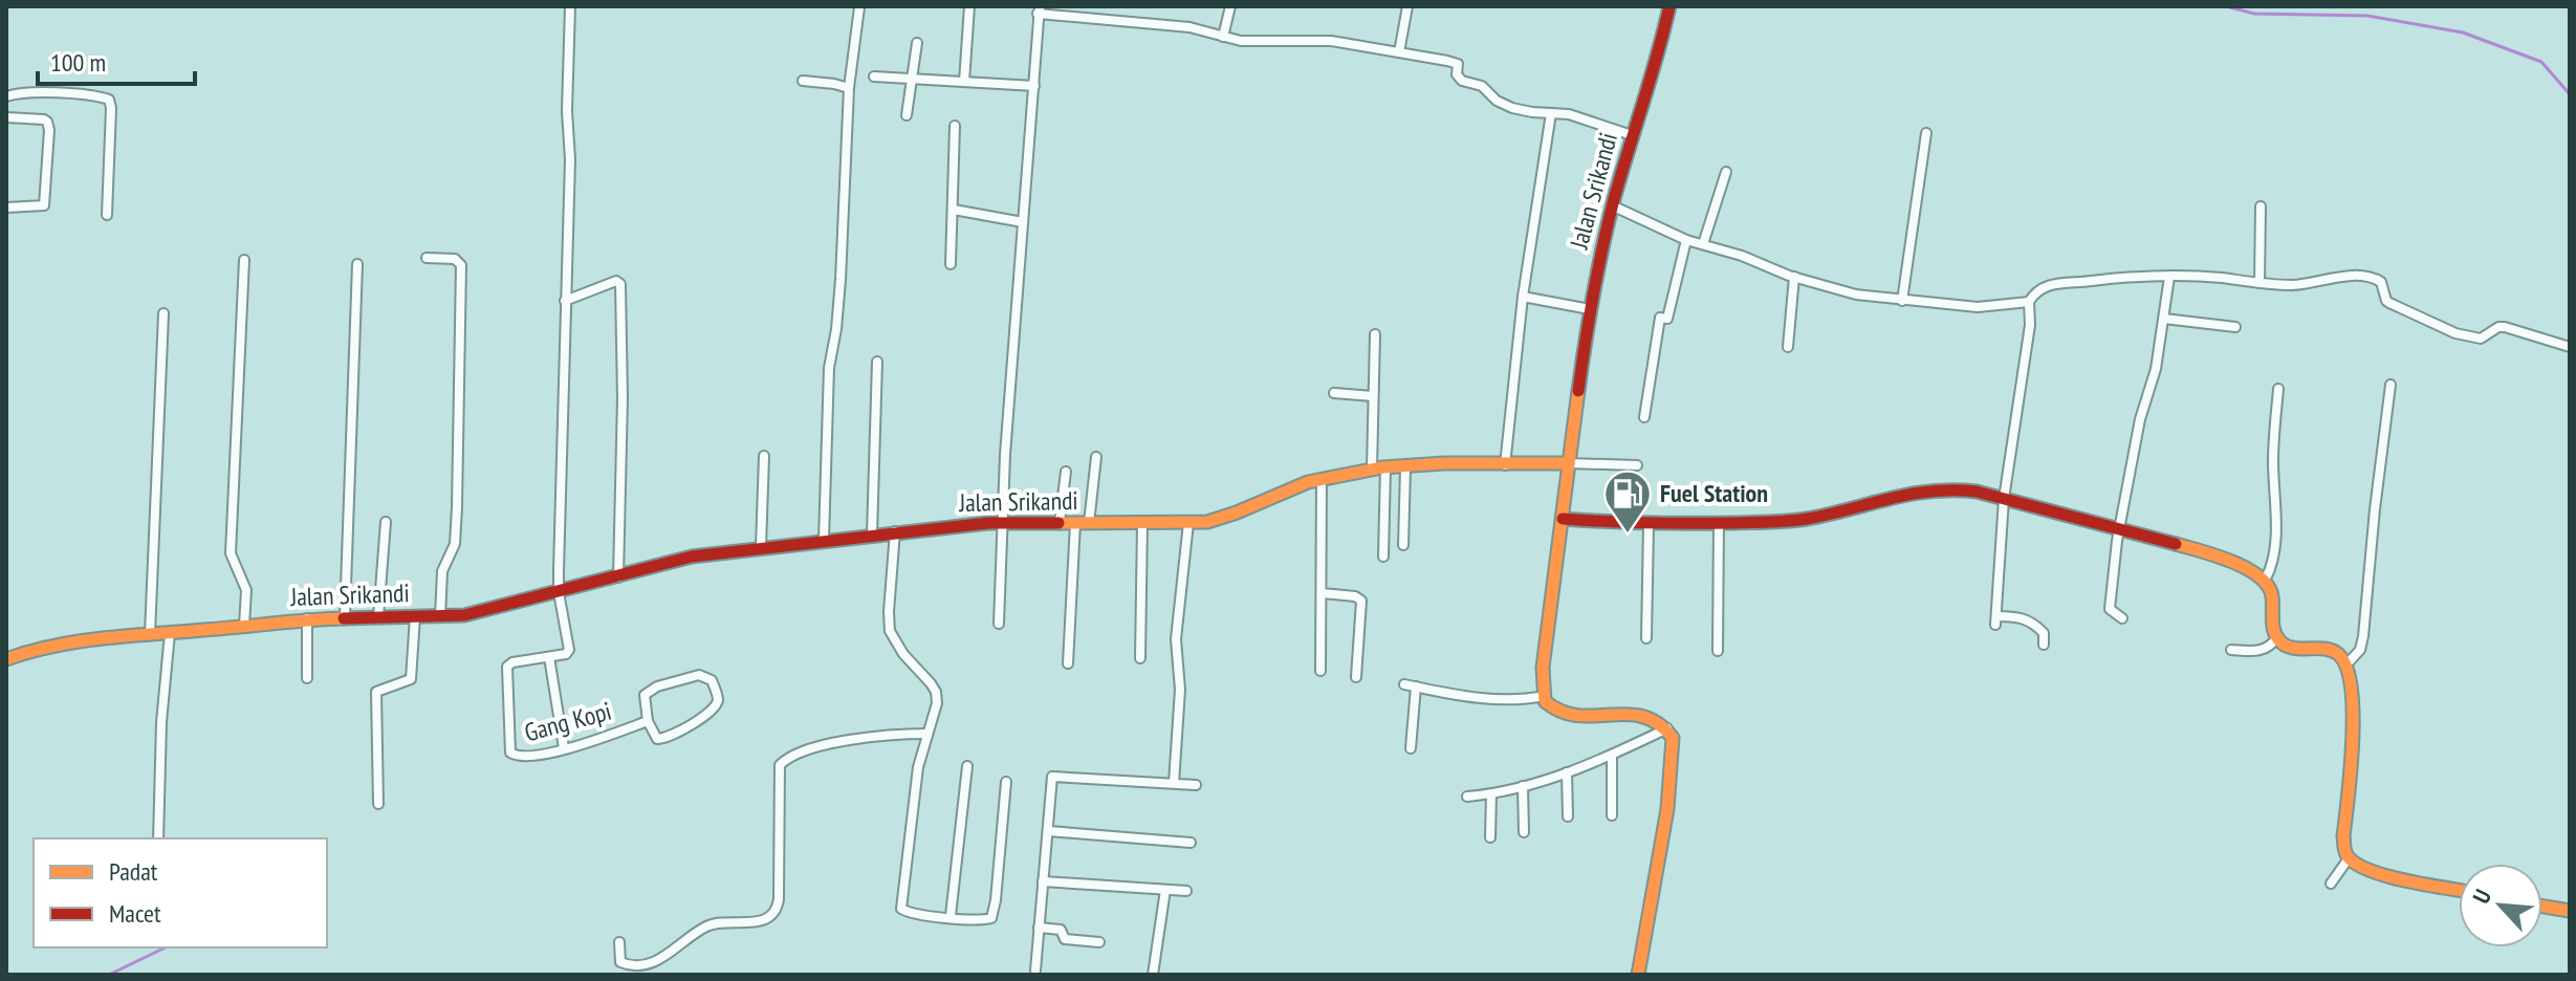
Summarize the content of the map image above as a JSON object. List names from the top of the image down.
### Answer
{
  "streets": {
    "street": ["Jalan Srikandi", "Gang Kopi"]
  },
  "places": {
    "fuel station": ["Fuel Station"]
  },
  "legend": ["Padat", "Macet"],
  "scale_bar": "100 m",
  "north": "top left"
}
